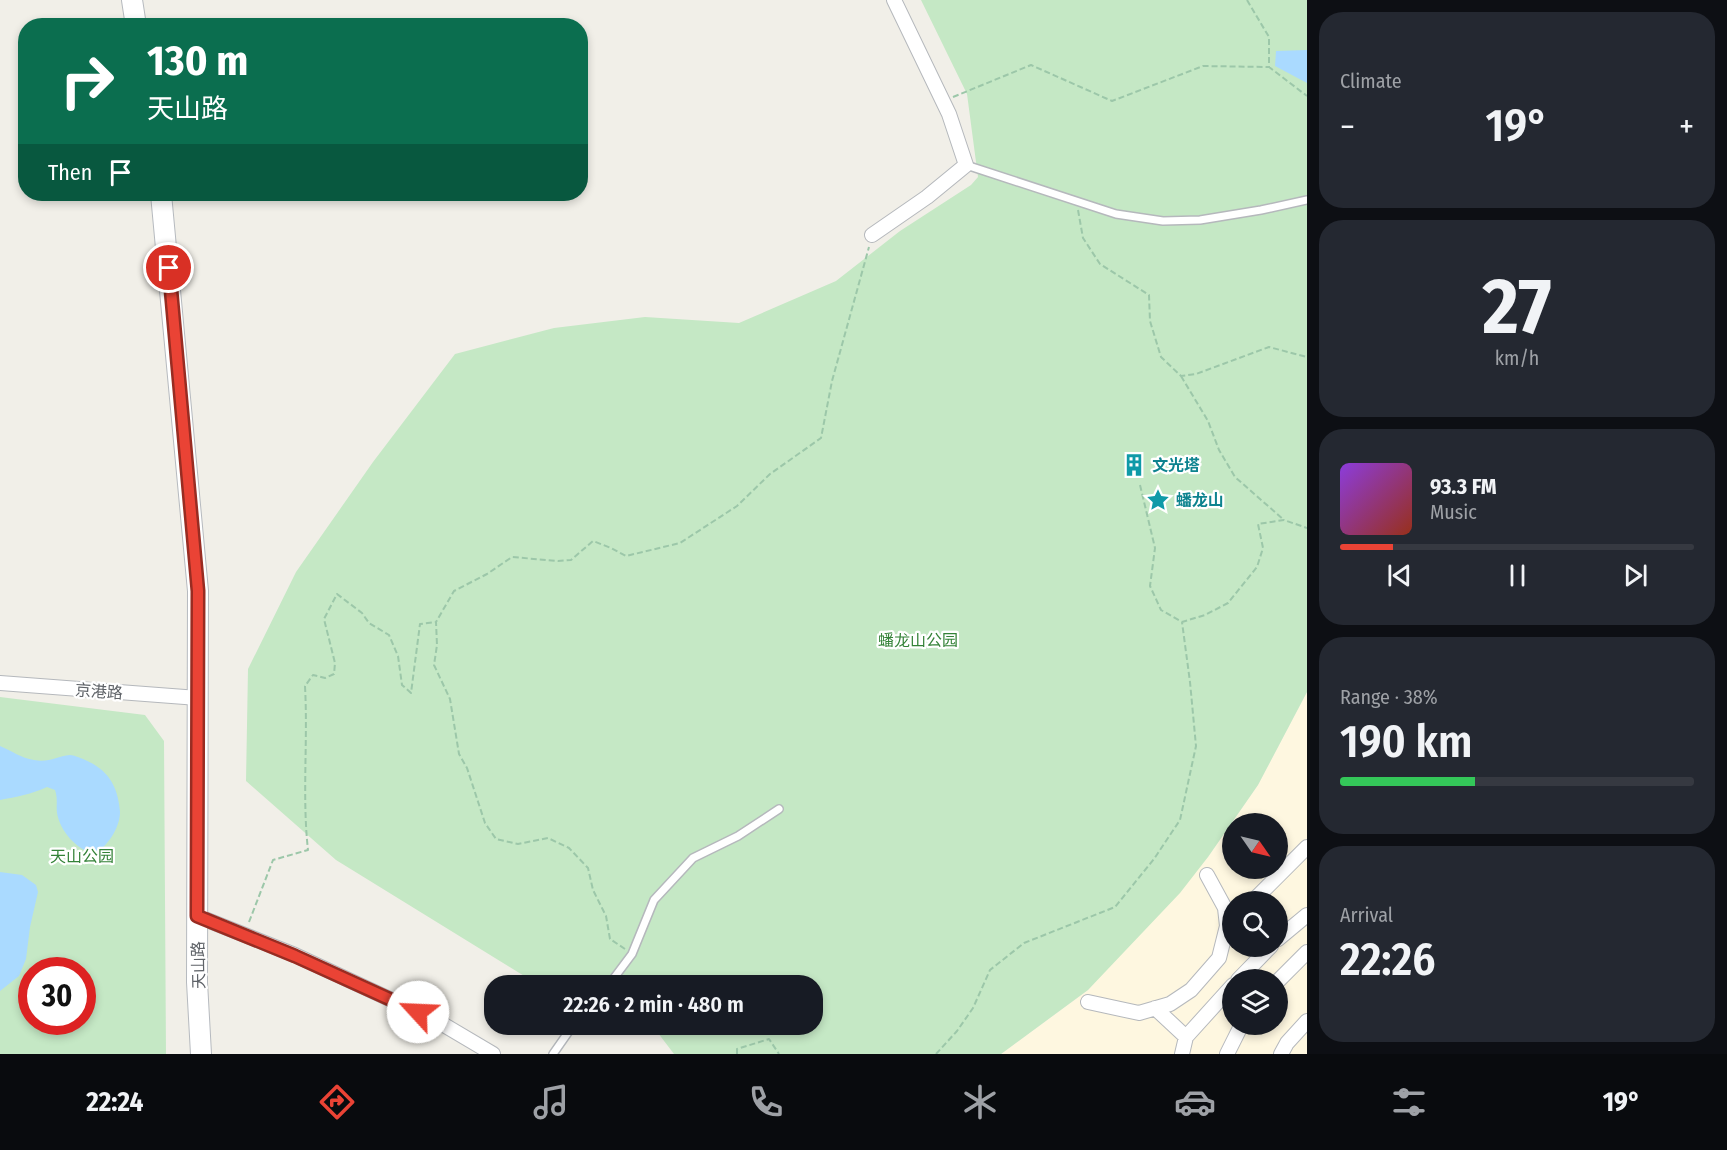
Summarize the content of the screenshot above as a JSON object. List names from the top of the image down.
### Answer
{
  "streets": {
    "street": ["京港路", "天山路"]
  },
  "crossings": [
    ["京港路", "天山路"]
  ],
  "parks": ["蟠龙山公园", "天山公园"],
  "places": {
    "building": ["文光塔"],
    "place": ["蟠龙山"]
  },
  "north": "bottom right",
  "page": {
    "tile": [
      "Climate",
      ["27", "km/h"],
      ["Range · 38%", "190 km"],
      ["Arrival", "22:26"]
    ],
    "turn": ["130 m", "天山路"],
    "heat": ["−", "19°", "+"],
    "then": "Then",
    "song": ["93.3 FM", "Music"],
    "limit": "30",
    "trip": "22:26 · 2 min · 480 m",
    "tabs": ["22:24", "19°"]
  }
}
